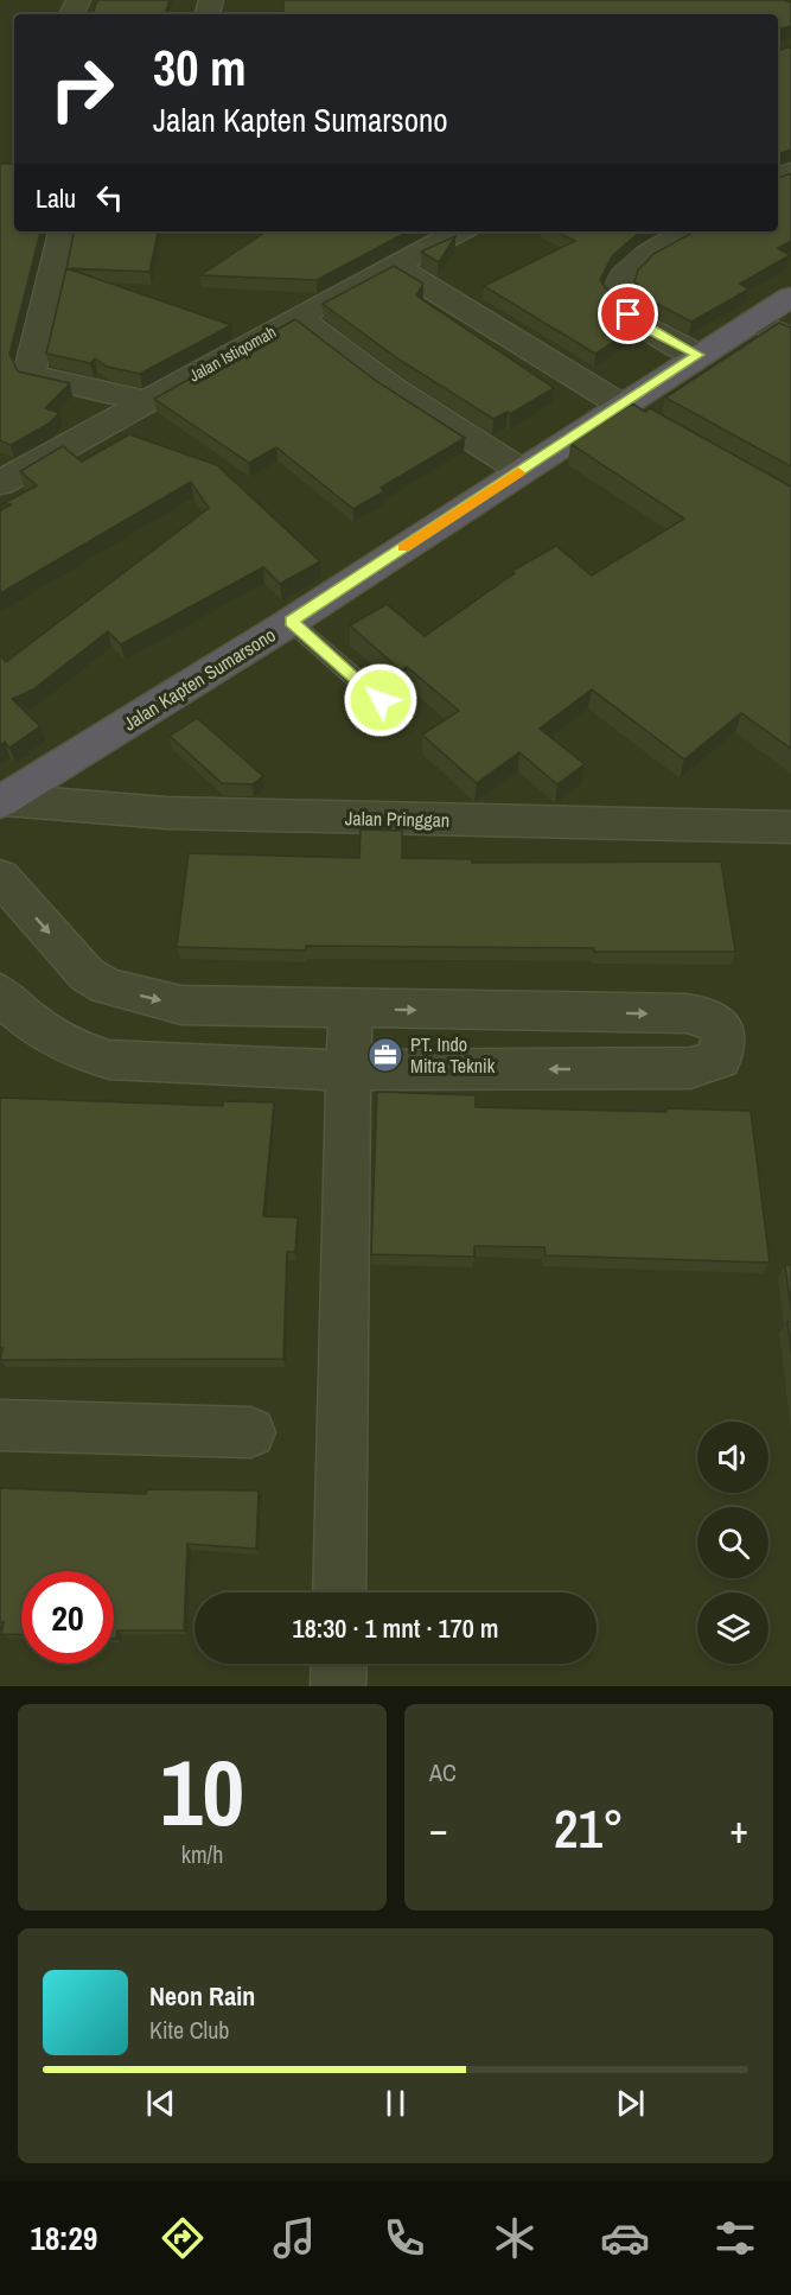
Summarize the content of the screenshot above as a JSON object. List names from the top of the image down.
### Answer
{
  "streets": {
    "highway": ["Jalan Kapten Sumarsono"],
    "street": ["Jalan Istiqomah", "Jalan Pringgan"]
  },
  "crossings": [
    ["Jalan Kapten Sumarsono", "Jalan Pringgan"]
  ],
  "places": {
    "office": ["PT. Indo Mitra Teknik"]
  },
  "page": {
    "turn": ["30 m", "Jalan Kapten Sumarsono"],
    "then": "Lalu",
    "limit": "20",
    "trip": "18:30 · 1 mnt · 170 m",
    "tile": [
      ["10", "km/h"],
      "AC"
    ],
    "heat": ["−", "21°", "+"],
    "song": ["Neon Rain", "Kite Club"],
    "tabs": "18:29"
  }
}
